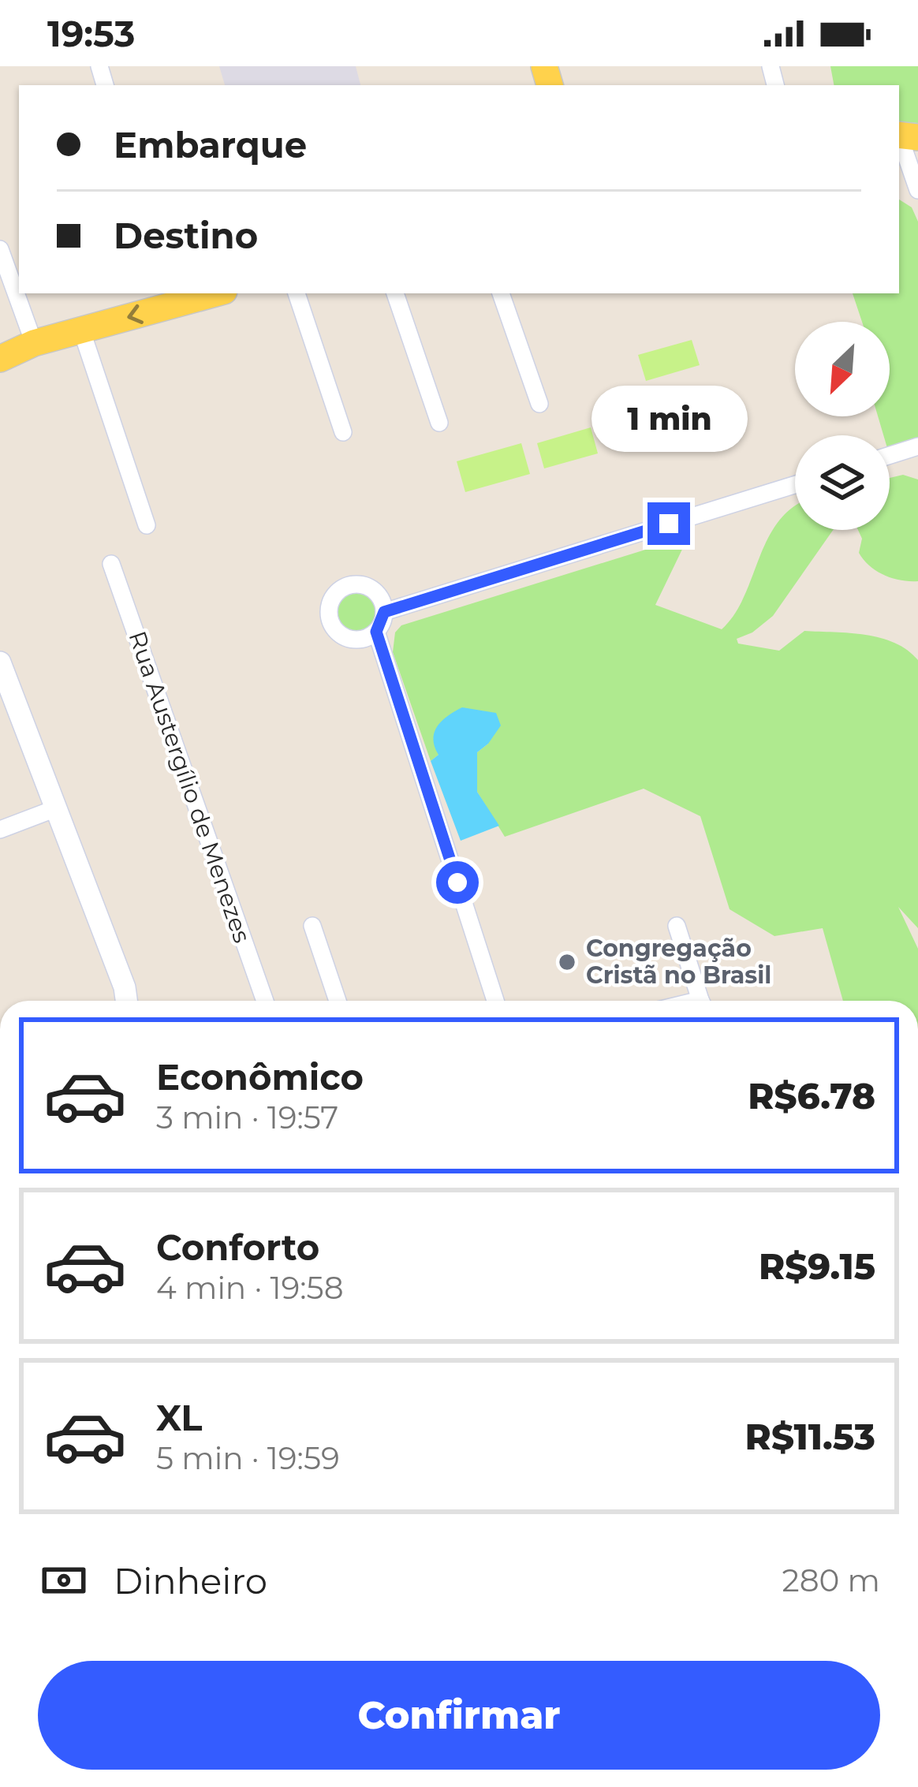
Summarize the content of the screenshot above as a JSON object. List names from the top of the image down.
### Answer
{
  "streets": {
    "street": ["Rua Austergílio de Menezes"]
  },
  "places": ["Congregação Cristã no Brasil"],
  "north": "bottom left",
  "page": {
    "status": "19:53",
    "banner": ["Embarque", "Destino"],
    "bubble": "1 min",
    "list": [
      {
        "name": "Econômico",
        "note": "3 min · 19:57",
        "value": "R$6.78"
      },
      {
        "name": "Conforto",
        "note": "4 min · 19:58",
        "value": "R$9.15"
      },
      {
        "name": "XL",
        "note": "5 min · 19:59",
        "value": "R$11.53"
      }
    ],
    "pay": ["Dinheiro", "280 m"],
    "buttons": "Confirmar"
  }
}
